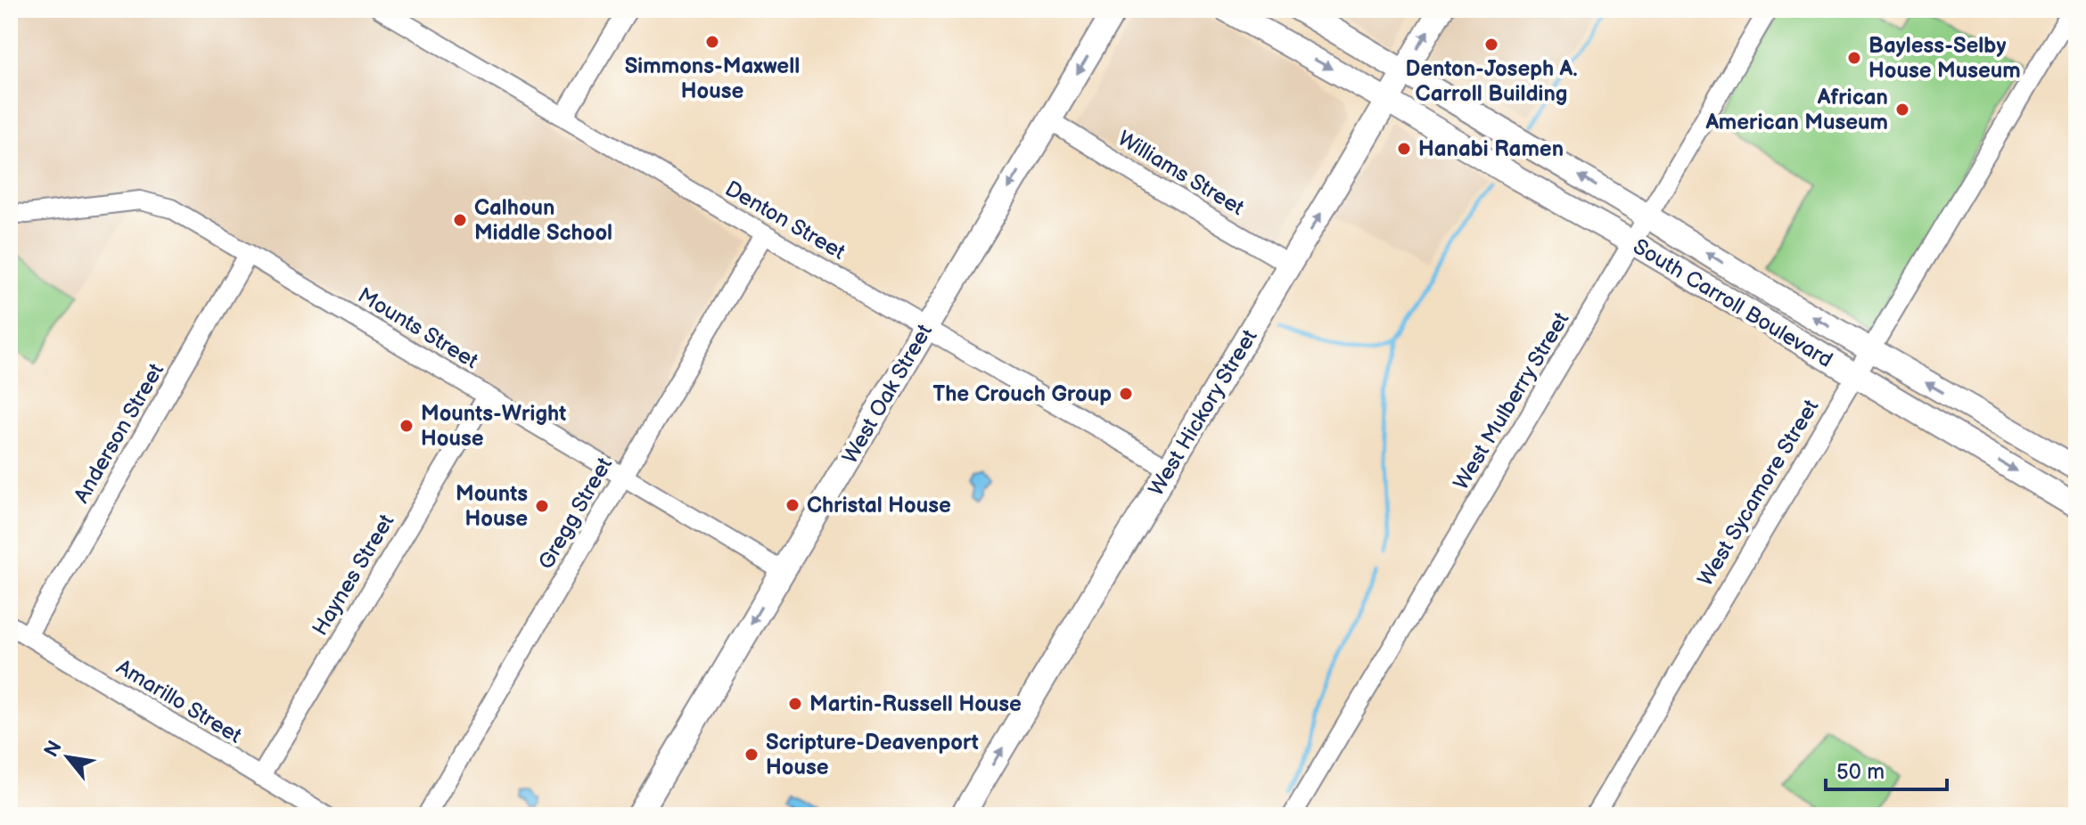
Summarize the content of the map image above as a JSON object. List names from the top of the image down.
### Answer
{
  "streets": {
    "main road": ["South Carroll Boulevard", "West Oak Street", "West Hickory Street"],
    "street": [
      "Williams Street",
      "Denton Street",
      "Mounts Street",
      "West Mulberry Street",
      "Anderson Street",
      "West Sycamore Street",
      "Gregg Street",
      "Haynes Street",
      "Amarillo Street"
    ]
  },
  "crossings": [
    ["Williams Street", "West Oak Street"],
    ["Williams Street", "West Hickory Street"],
    ["Denton Street", "West Oak Street"],
    ["Denton Street", "West Hickory Street"],
    ["Denton Street", "Gregg Street"],
    ["South Carroll Boulevard", "West Mulberry Street"],
    ["South Carroll Boulevard", "West Hickory Street"],
    ["South Carroll Boulevard", "West Sycamore Street"],
    ["Mounts Street", "West Oak Street"],
    ["Mounts Street", "Anderson Street"],
    ["Mounts Street", "Gregg Street"],
    ["Mounts Street", "Haynes Street"],
    ["Anderson Street", "Amarillo Street"],
    ["Haynes Street", "Amarillo Street"]
  ],
  "one_way": ["West Oak Street", "West Hickory Street"],
  "places": [
    "Simmons-Maxwell House",
    "Denton-Joseph A. Carroll Building",
    "Bayless-Selby House Museum",
    "African American Museum",
    "Hanabi Ramen",
    "Calhoun Middle School",
    "The Crouch Group",
    "Mounts-Wright House",
    "Christal House",
    "Mounts House",
    "Martin-Russell House",
    "Scripture-Deavenport House"
  ],
  "scale_bar": "50 m",
  "north": "top left"
}
